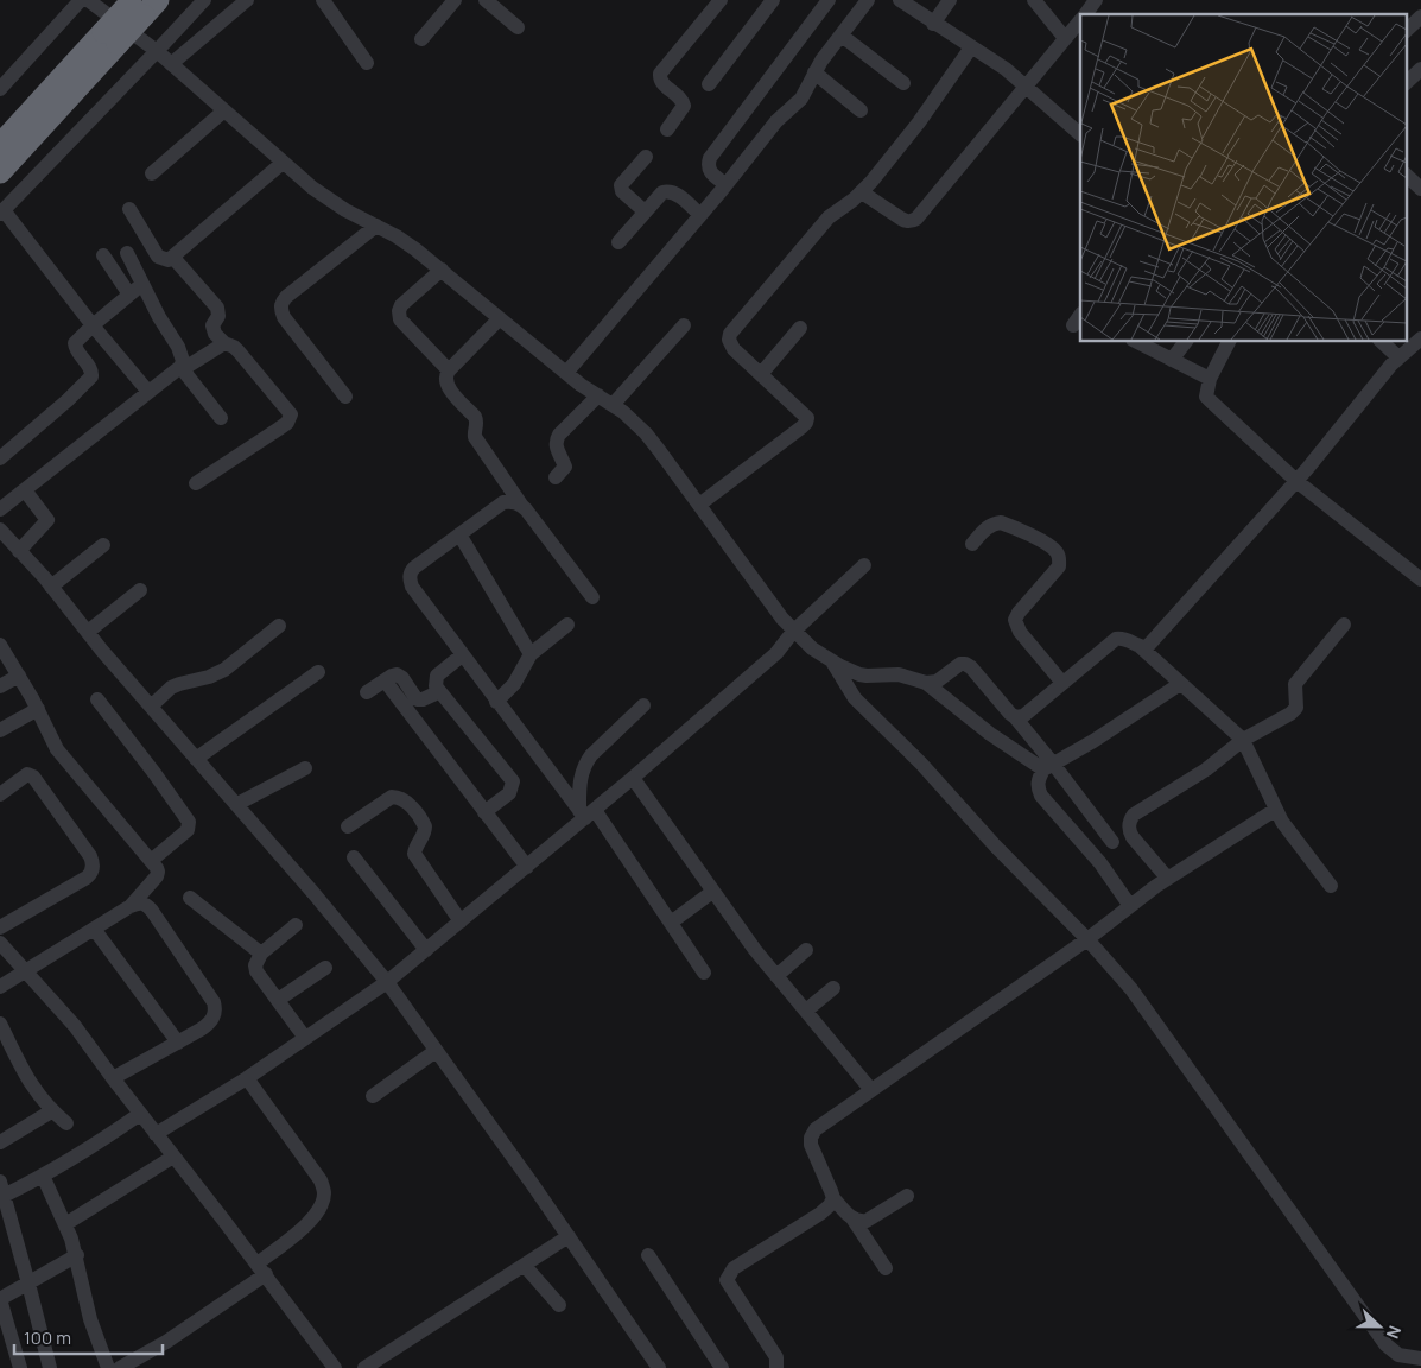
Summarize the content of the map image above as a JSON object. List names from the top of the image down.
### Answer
{
  "scale_bar": "100 m",
  "north": "right"
}
